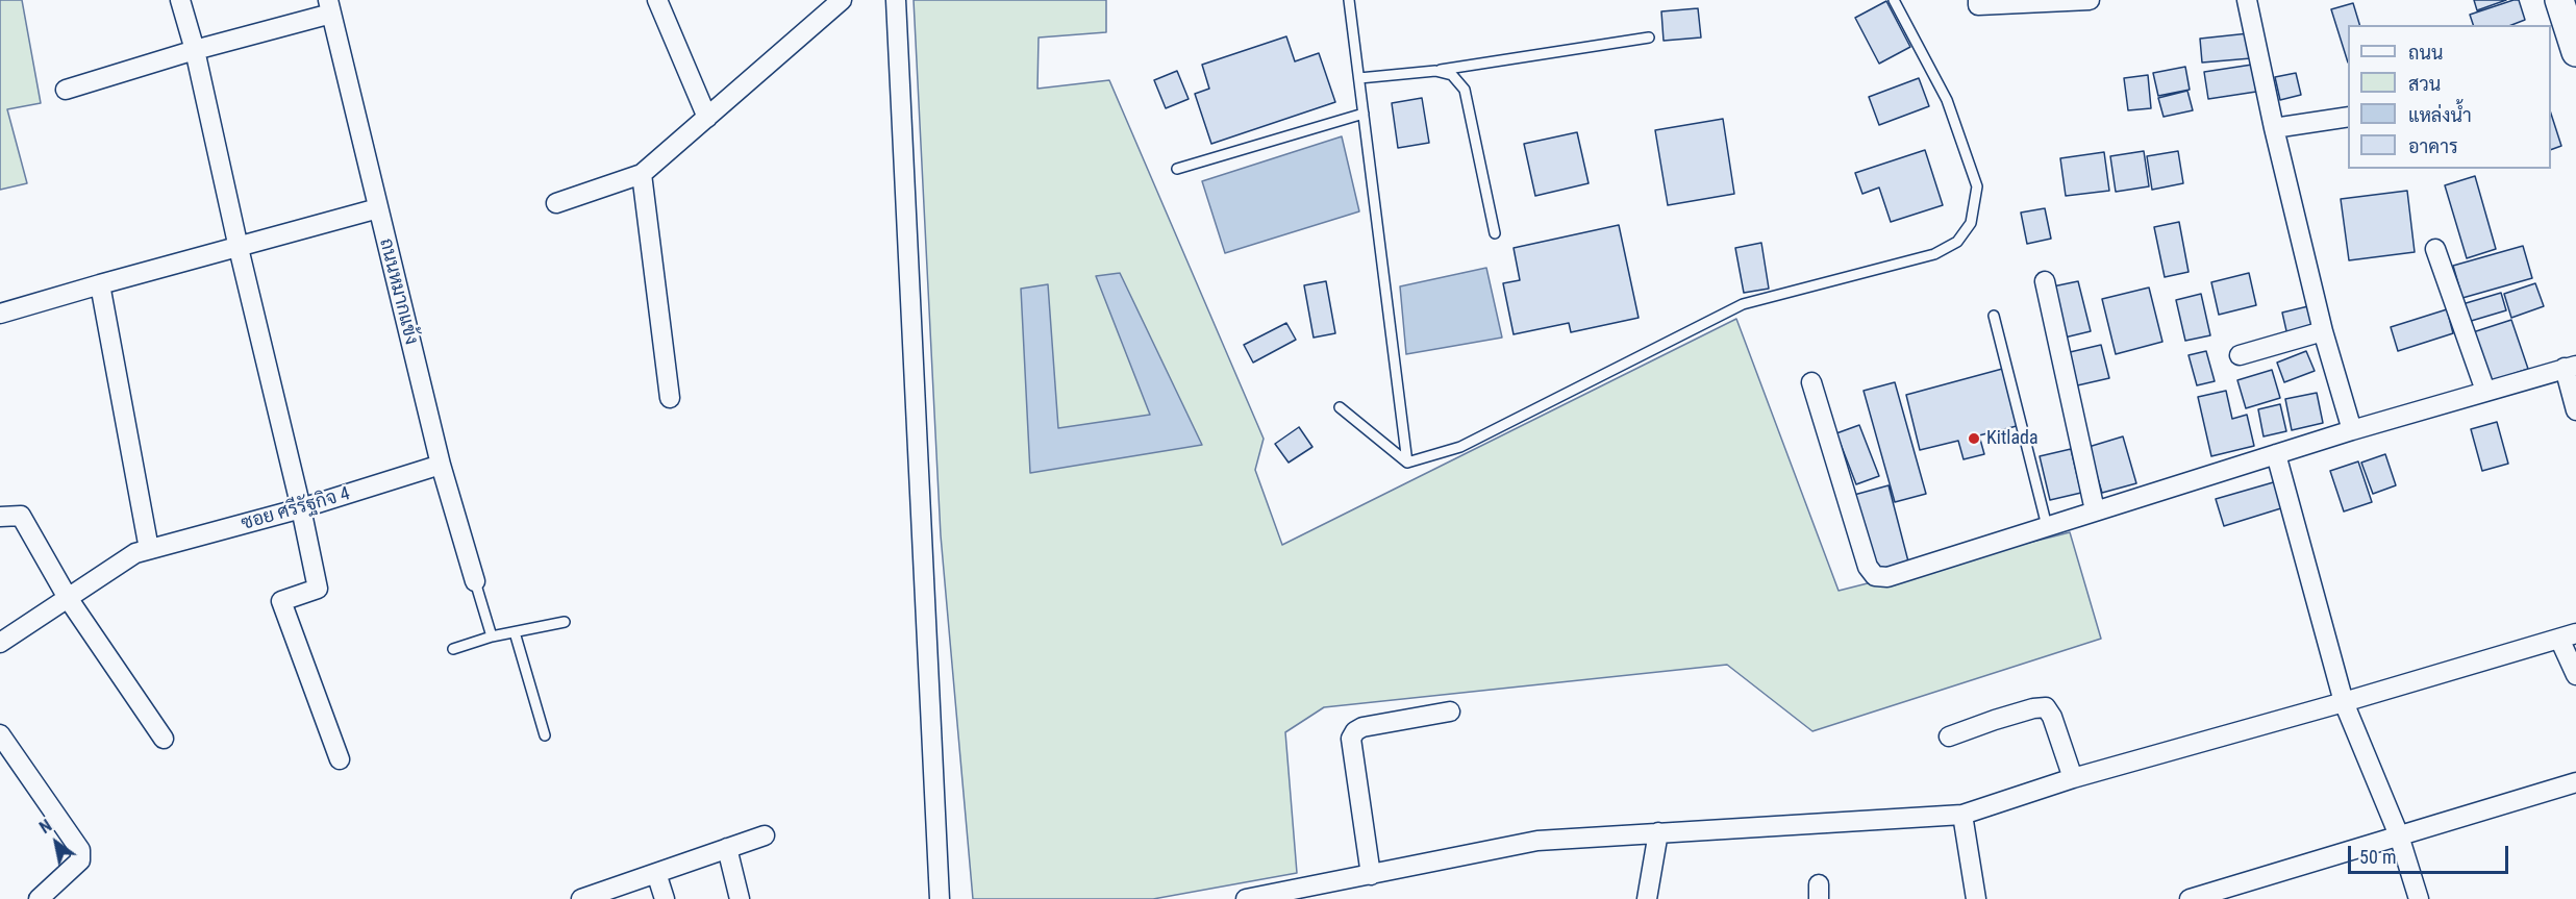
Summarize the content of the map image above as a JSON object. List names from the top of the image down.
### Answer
{
  "streets": {
    "street": ["ถนนหมากแข้ง", "ซอย ศรีรัฐกิจ 4"]
  },
  "crossings": [
    ["ถนนหมากแข้ง", "ซอย ศรีรัฐกิจ 4"]
  ],
  "places": ["Kitlada"],
  "legend": [
    "ถนน",
    "สวน",
    "แหล่งน้ำ",
    "อาคาร"
  ],
  "scale_bar": "50 m",
  "north": "top left"
}
